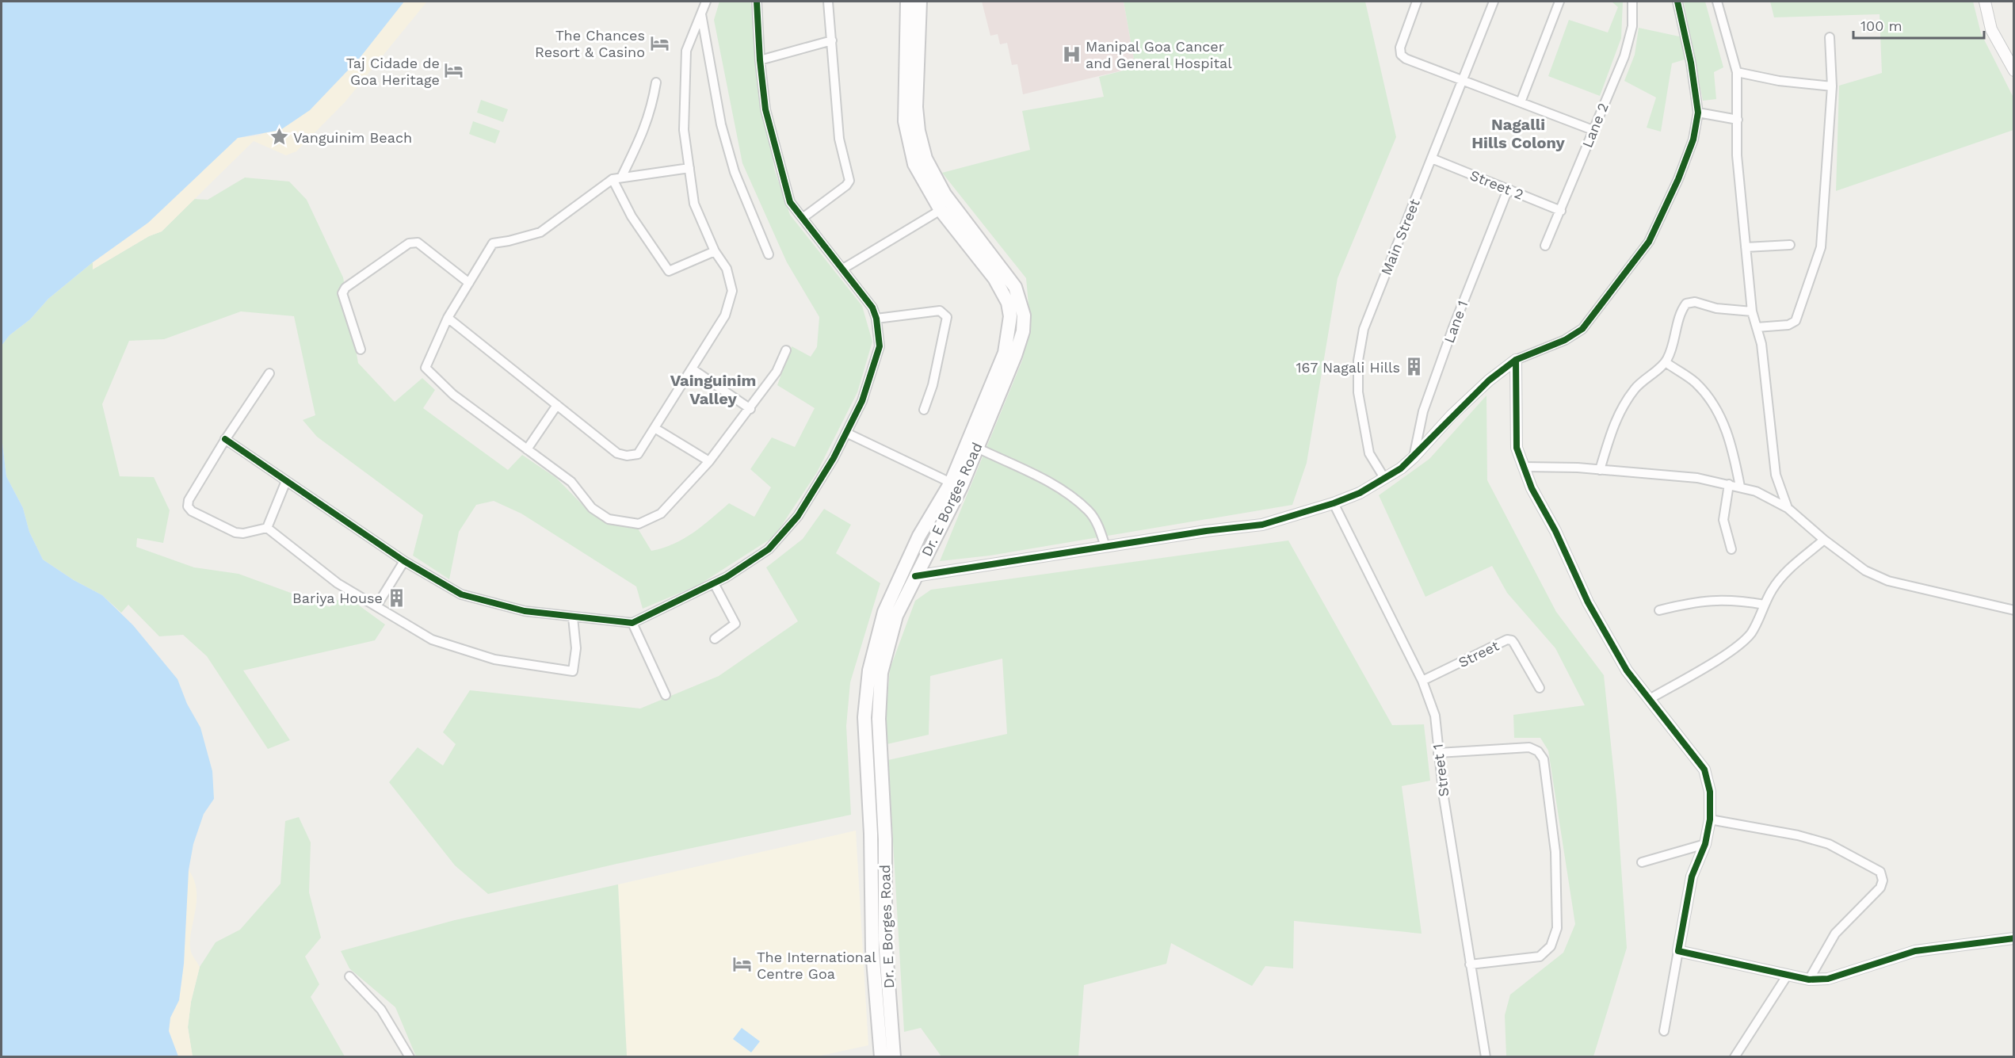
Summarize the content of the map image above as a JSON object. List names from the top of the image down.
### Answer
{
  "streets": {
    "main road": ["Dr. E Borges Road"],
    "street": [
      "Lane 2",
      "Street 2",
      "Main Street",
      "Lane 1",
      "Street",
      "Street 1"
    ]
  },
  "crossings": [
    ["Lane 2", "Street 2"],
    ["Street 2", "Main Street"],
    ["Street 2", "Lane 1"],
    ["Street", "Street 1"]
  ],
  "districts": ["Nagalli Hills Colony", "Vainguinim Valley"],
  "places": {
    "hotel": ["The Chances Resort & Casino", "Taj Cidade de Goa Heritage", "The International Centre Goa"],
    "hospital": ["Manipal Goa Cancer and General Hospital"],
    "place": ["Vanguinim Beach"],
    "building": ["167 Nagali Hills", "Bariya House"]
  },
  "scale_bar": "100 m"
}
